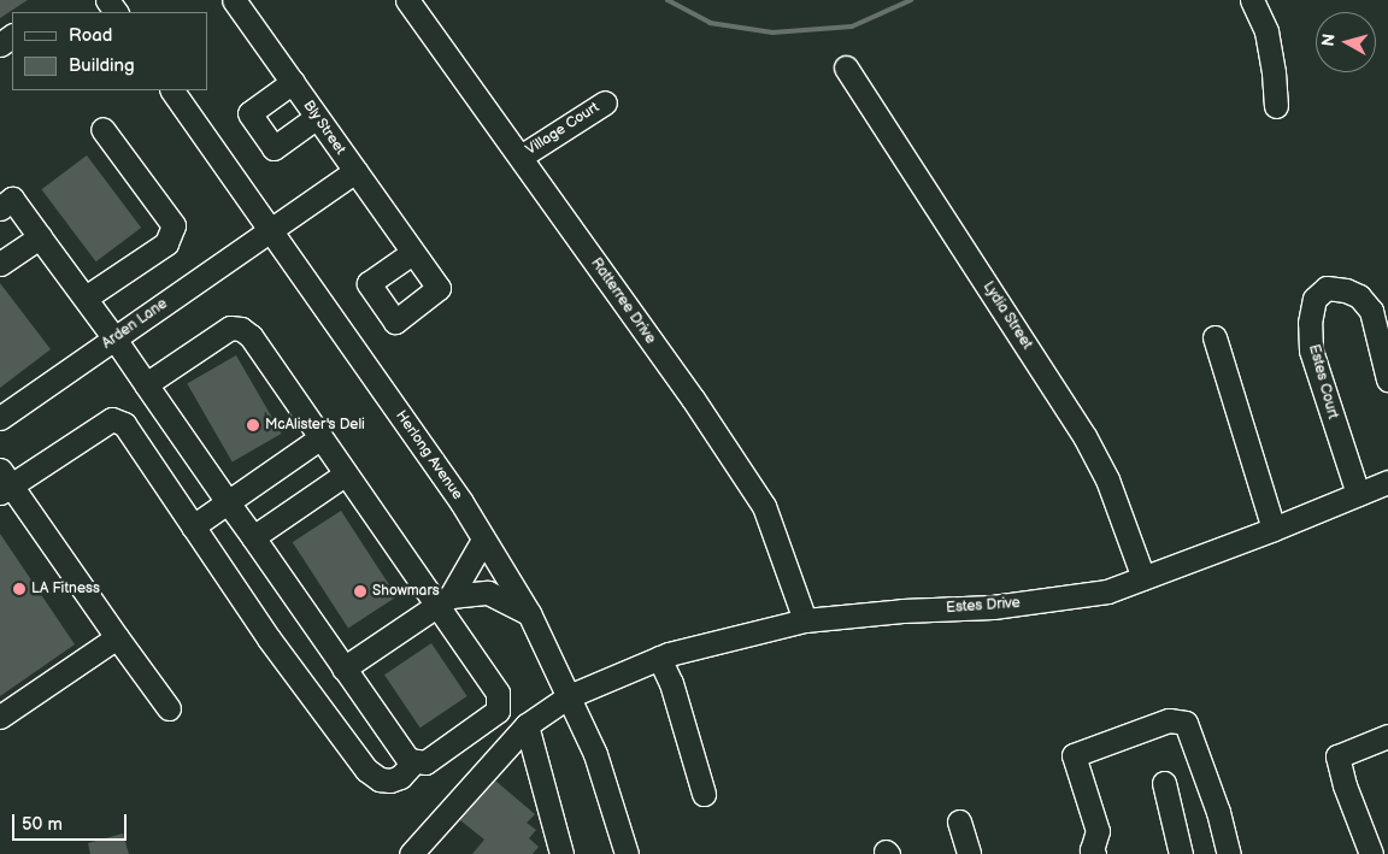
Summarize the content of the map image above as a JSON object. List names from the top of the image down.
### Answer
{
  "streets": {
    "street": [
      "Bly Street",
      "Village Court",
      "Ratterree Drive",
      "Lydia Street",
      "Arden Lane",
      "Estes Court",
      "Herlong Avenue",
      "Estes Drive"
    ]
  },
  "crossings": [
    ["Bly Street", "Arden Lane"],
    ["Bly Street", "Herlong Avenue"],
    ["Village Court", "Ratterree Drive"],
    ["Ratterree Drive", "Estes Drive"],
    ["Lydia Street", "Estes Drive"],
    ["Arden Lane", "Herlong Avenue"],
    ["Estes Court", "Estes Drive"],
    ["Herlong Avenue", "Estes Drive"]
  ],
  "places": ["McAlister's Deli", "LA Fitness", "Showmars"],
  "legend": ["Road", "Building"],
  "scale_bar": "50 m",
  "north": "left"
}
